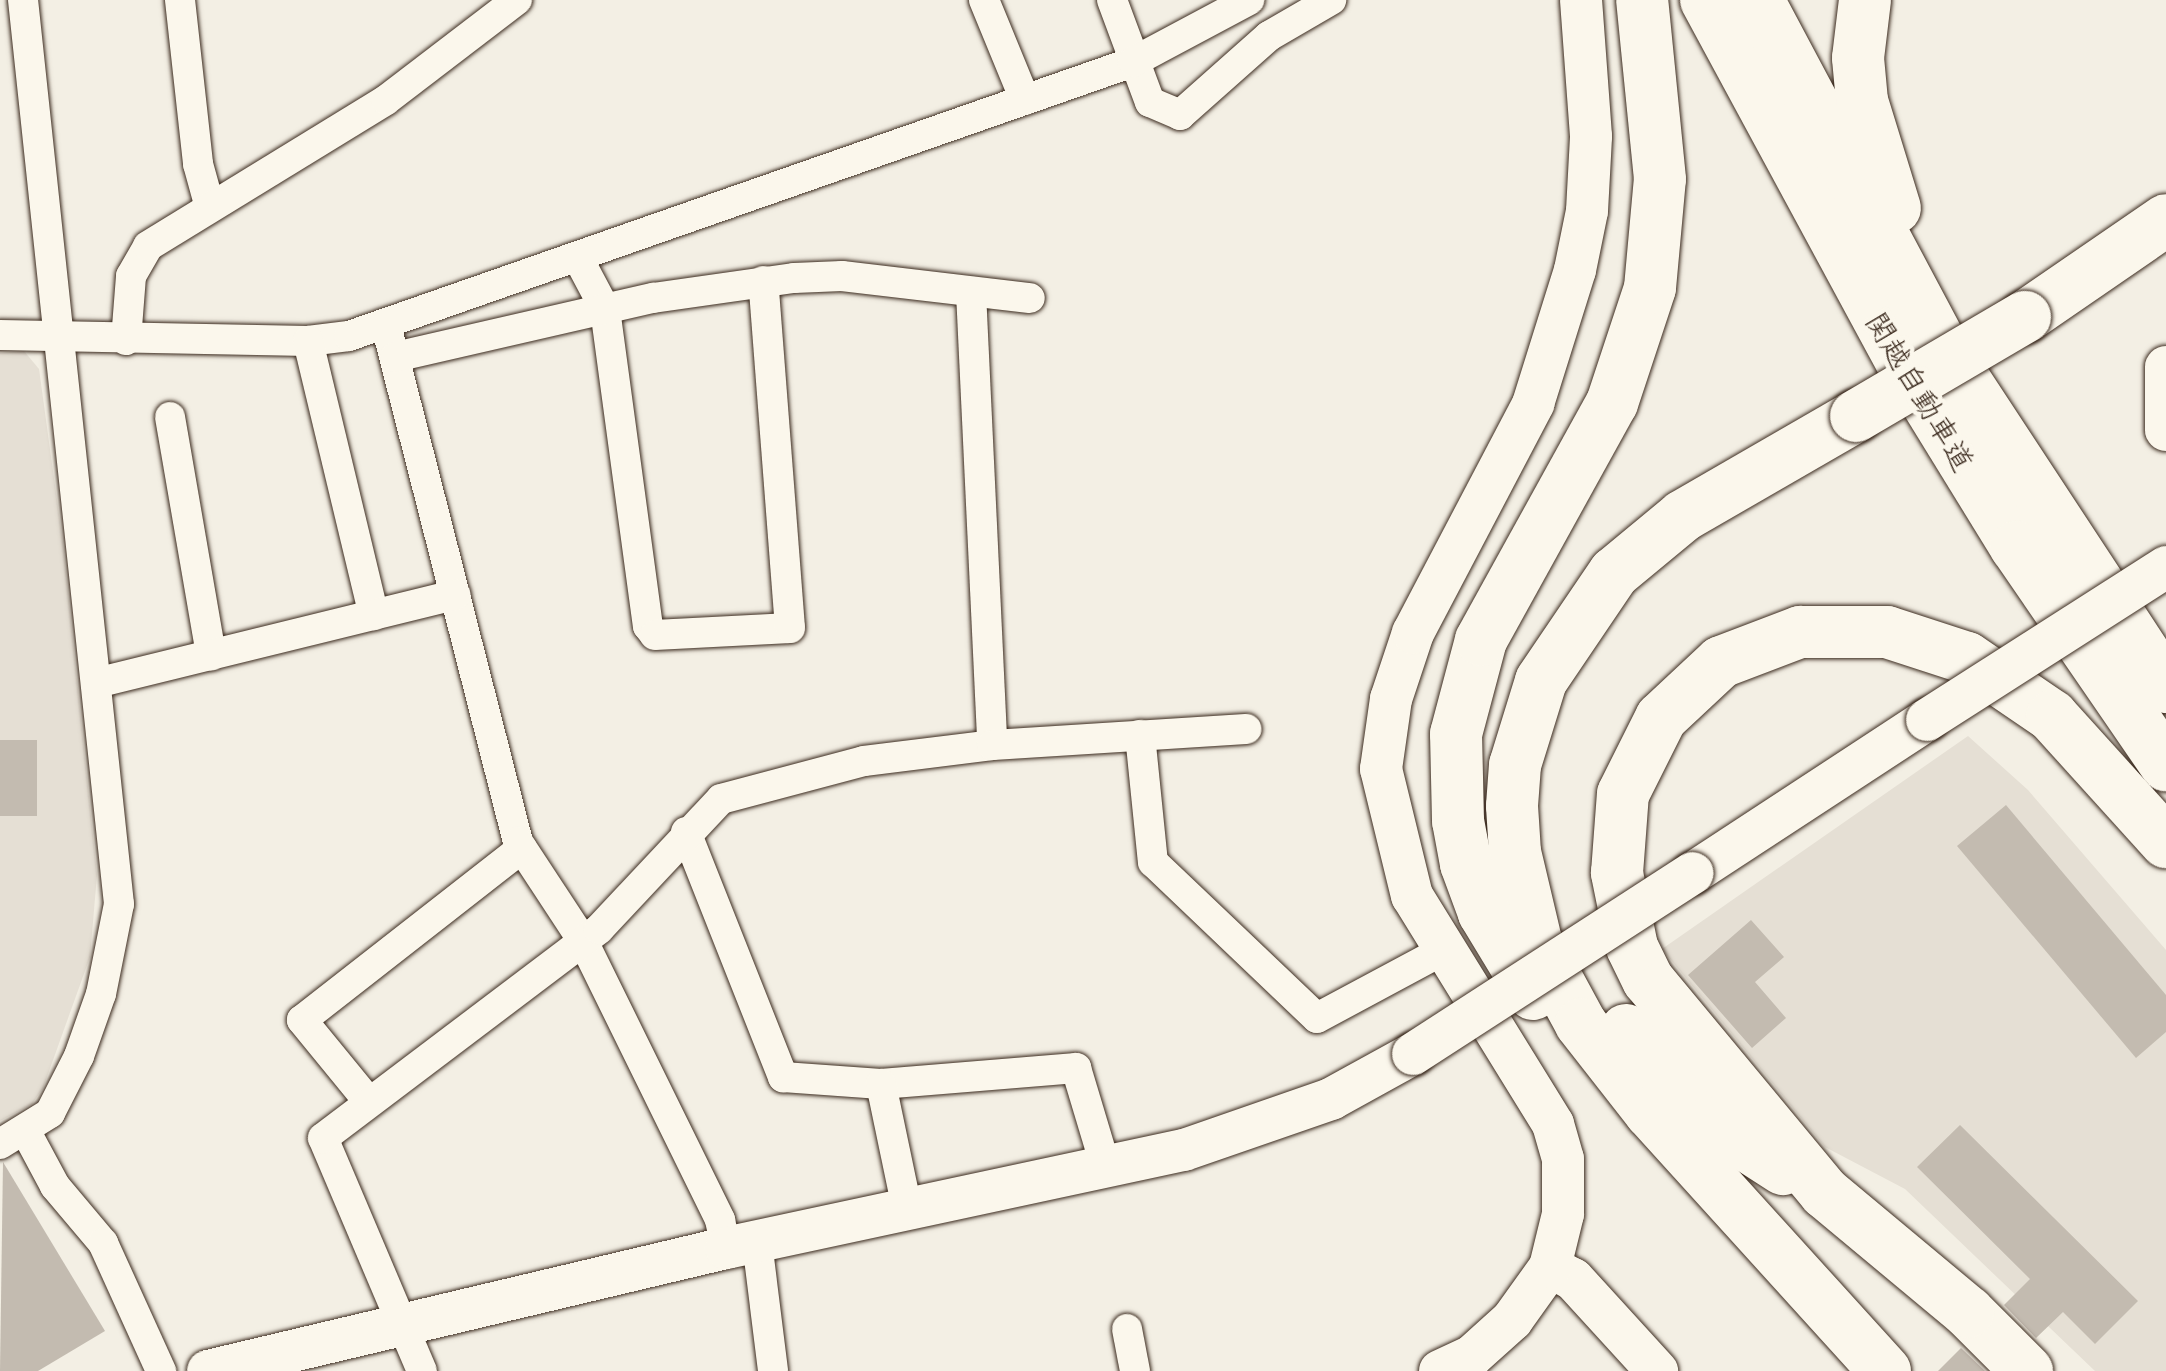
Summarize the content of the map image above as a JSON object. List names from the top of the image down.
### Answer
{
  "streets": {
    "highway": ["関越自動車道"]
  }
}
